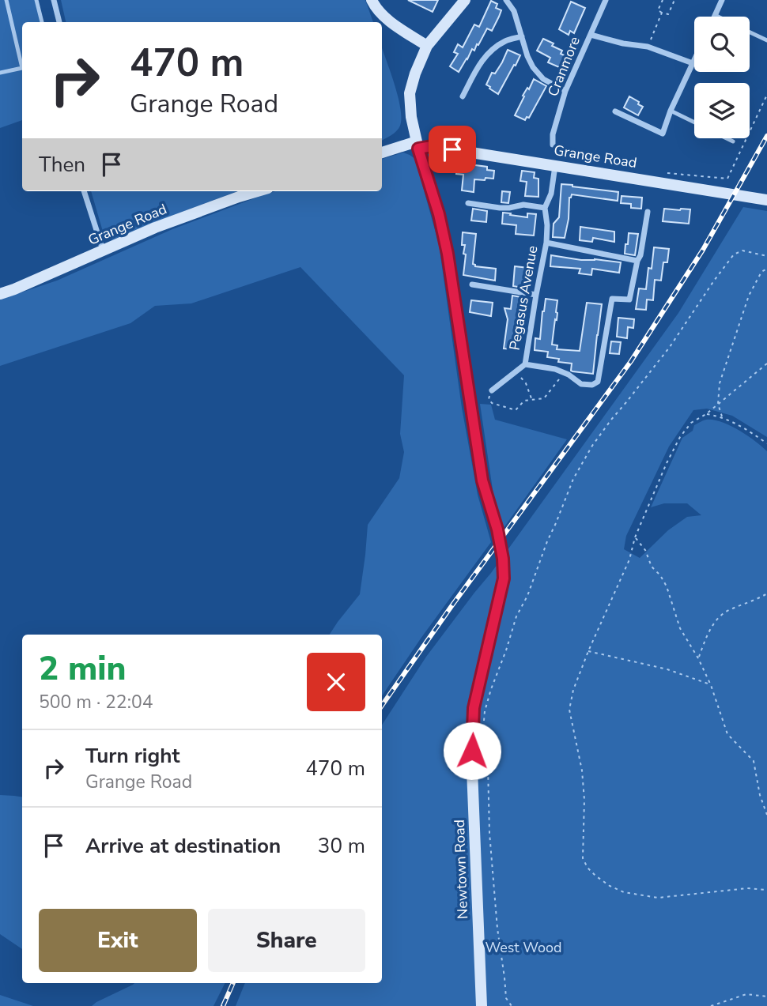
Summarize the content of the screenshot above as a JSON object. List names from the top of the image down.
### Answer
{
  "streets": {
    "street": [
      "Cranmore",
      "Grange Road",
      "Pegasus Avenue",
      "Newtown Road"
    ]
  },
  "crossings": [
    ["Grange Road", "Pegasus Avenue"],
    ["Grange Road", "Newtown Road"]
  ],
  "parks": ["West Wood"],
  "page": {
    "turn": ["470 m", "Grange Road"],
    "then": "Then",
    "heading": ["2 min", "500 m · 22:04"],
    "list": [
      {
        "name": "Turn right",
        "note": "Grange Road",
        "value": "470 m"
      },
      {
        "name": "Arrive at destination",
        "value": "30 m"
      }
    ],
    "buttons": ["Exit", "Share"]
  }
}
